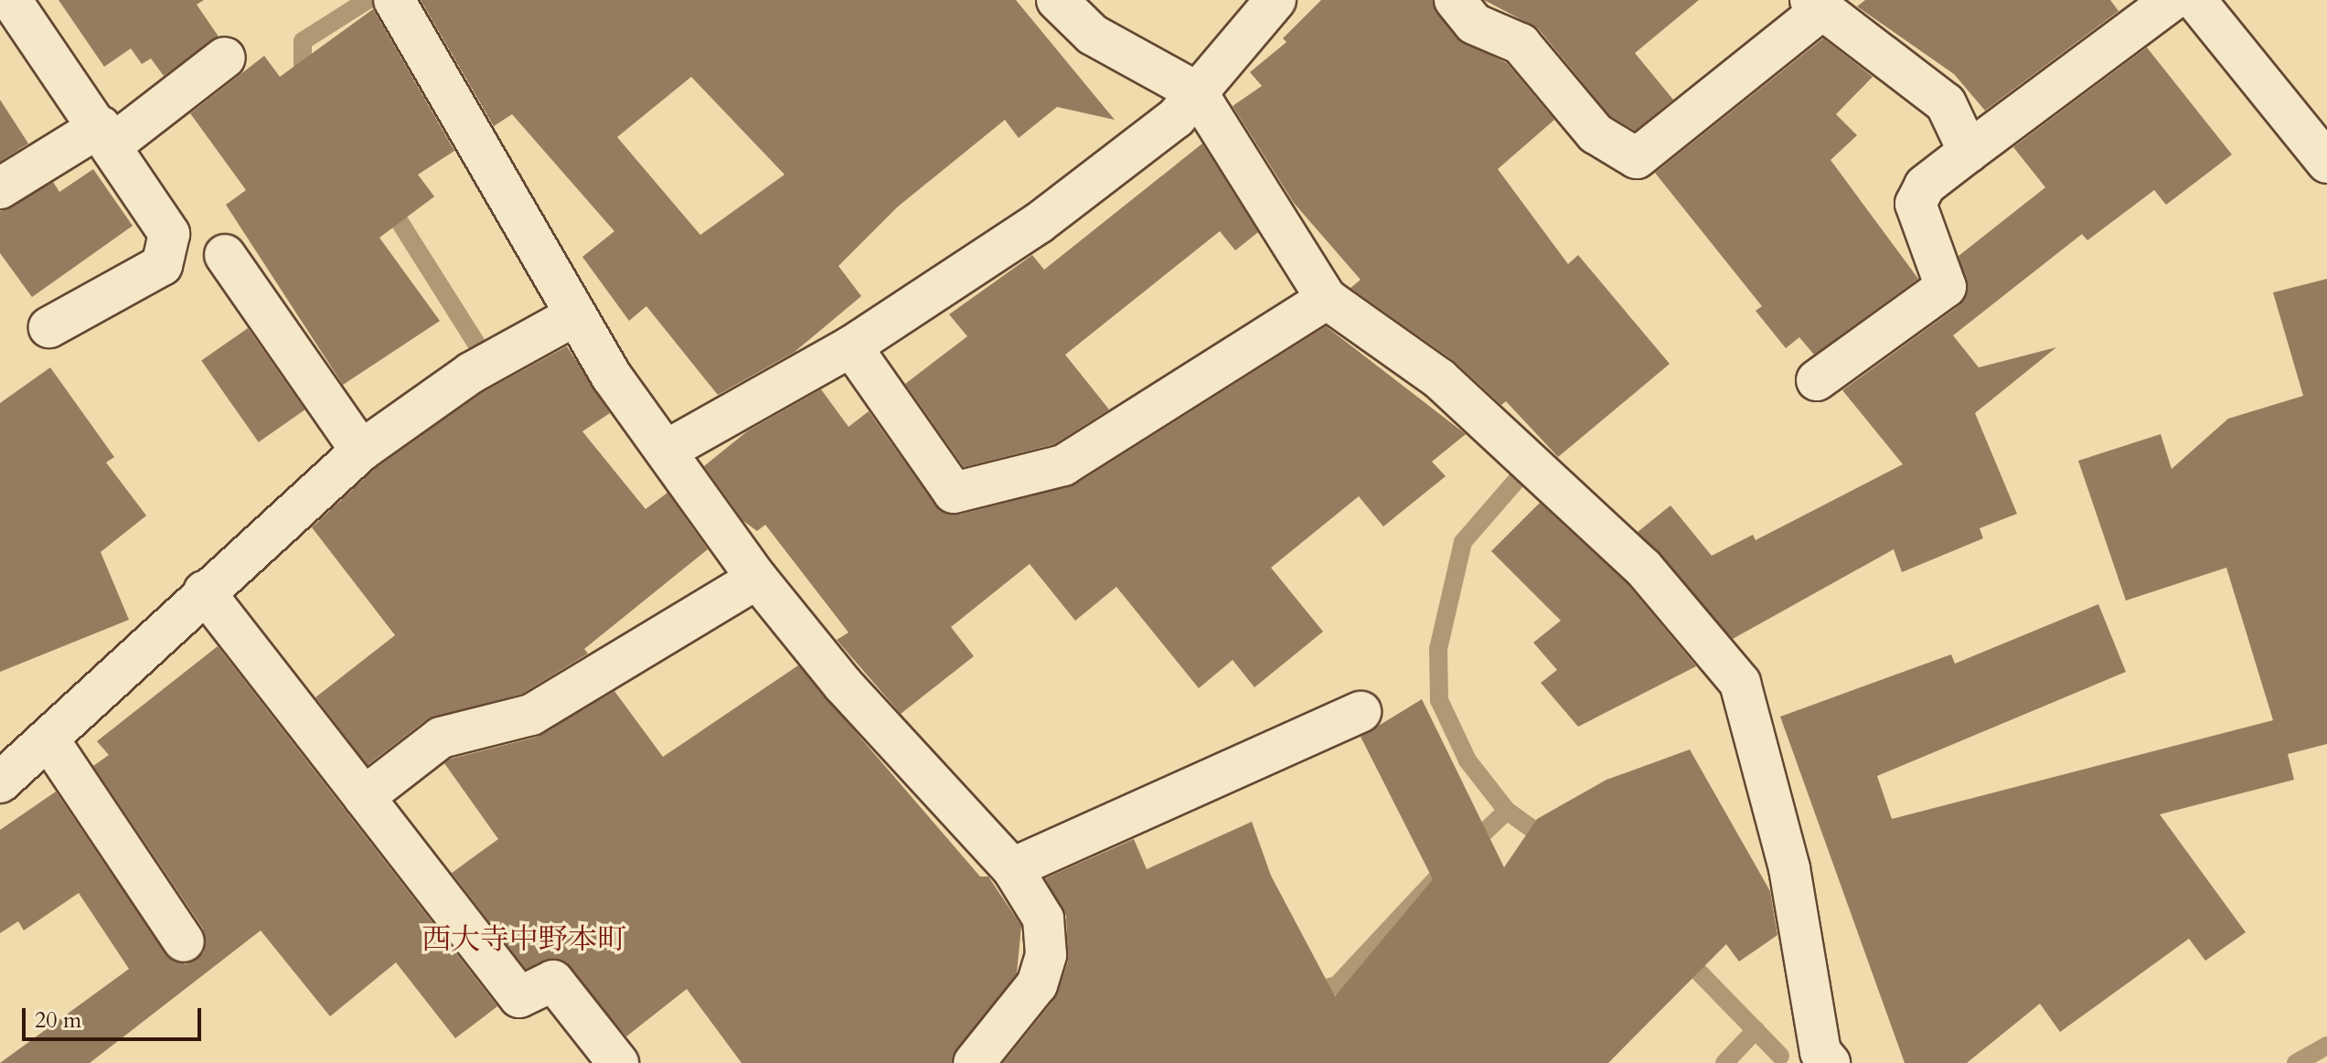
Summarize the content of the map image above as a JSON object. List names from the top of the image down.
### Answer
{
  "districts": ["西大寺中野本町"],
  "scale_bar": "20 m"
}
